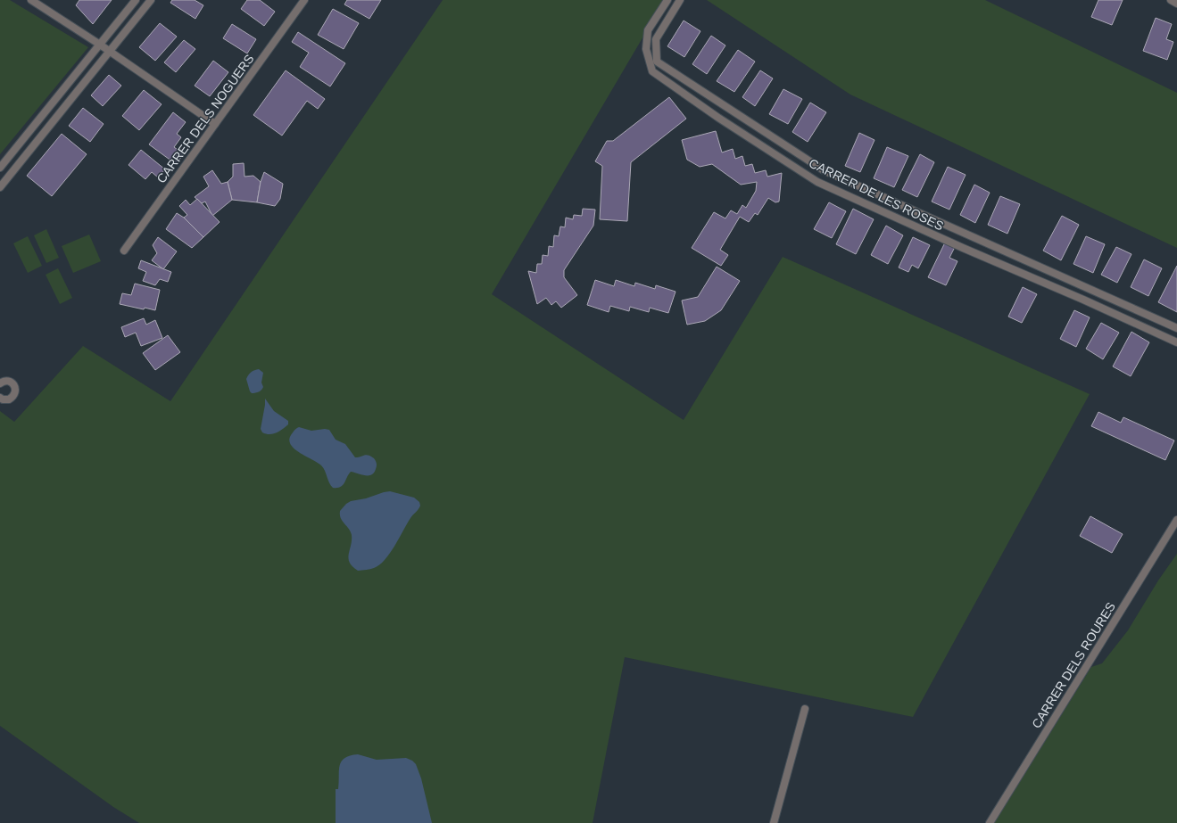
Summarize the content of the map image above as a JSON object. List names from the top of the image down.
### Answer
{
  "streets": {
    "street": ["CARRER DELS NOGUERS", "CARRER DE LES ROSES", "CARRER DELS ROURES"]
  }
}
